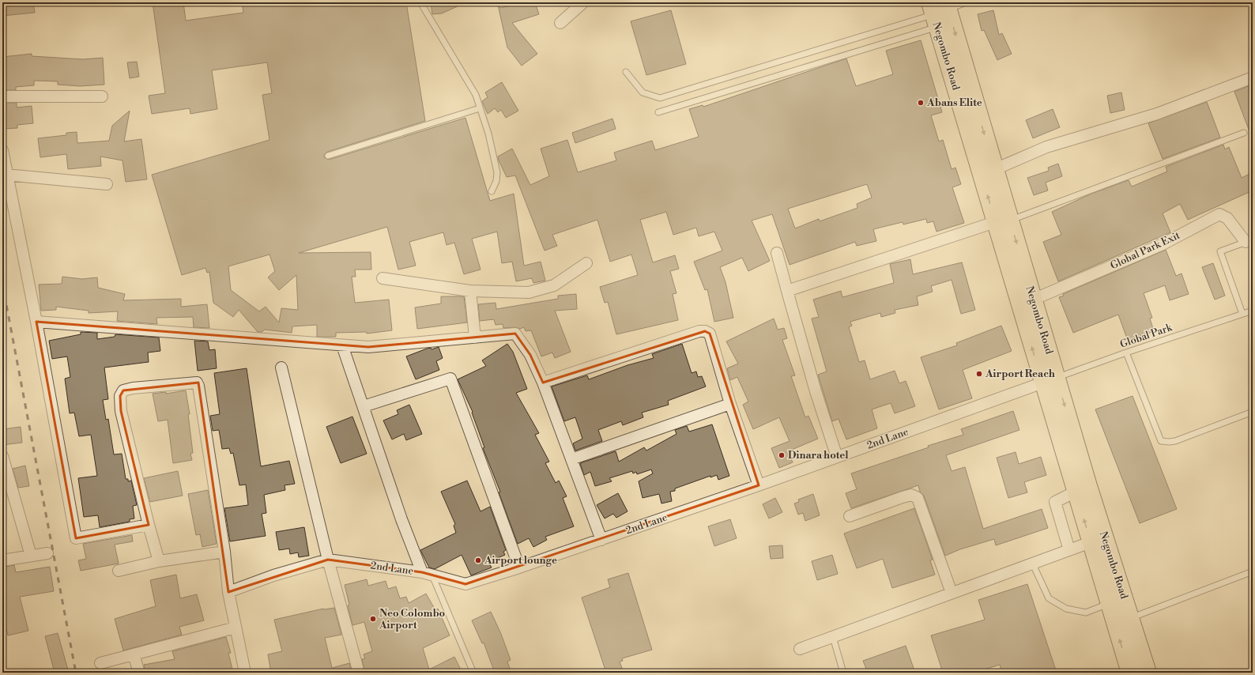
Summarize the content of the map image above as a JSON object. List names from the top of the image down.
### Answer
{
  "streets": {
    "highway": ["Negombo Road"],
    "street": ["Global Park Exit", "2nd Lane"],
    "lane": ["Global Park"]
  },
  "crossings": [
    ["Negombo Road", "Global Park Exit"],
    ["Negombo Road", "Global Park"],
    ["Negombo Road", "2nd Lane"],
    ["Global Park", "2nd Lane"]
  ],
  "places": [
    "Abans Elite",
    "Airport Reach",
    "Dinara hotel",
    "Airport lounge",
    "Neo Colombo Airport"
  ]
}
